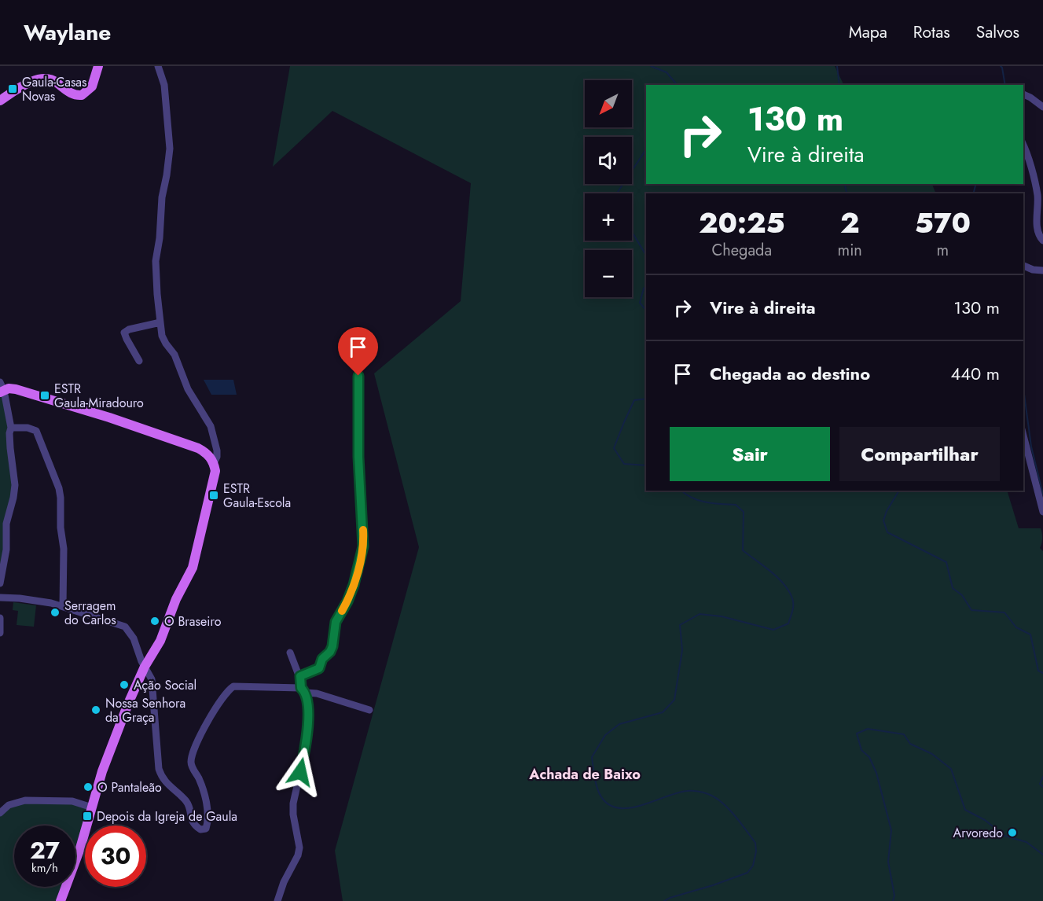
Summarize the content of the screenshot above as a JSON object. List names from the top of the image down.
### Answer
{
  "districts": ["Achada de Baixo"],
  "places": {
    "transit": [
      "Gaula-Casas Novas",
      "ESTR Gaula-Miradouro",
      "ESTR Gaula-Escola",
      "Depois da Igreja de Gaula"
    ],
    "other": [
      "Serragem do Carlos",
      "O Braseiro",
      "Ação Social",
      "Nossa Senhora da Graça",
      "O Pantaleão",
      "Arvoredo"
    ]
  },
  "north": "bottom left",
  "page": {
    "header": "Waylane",
    "nav": ["Mapa", "Rotas", "Salvos"],
    "map_buttons": ["+", "−"],
    "turn": ["130 m", "Vire à direita"],
    "eta": [
      "20:25",
      "Chegada",
      "2",
      "min",
      "570",
      "m"
    ],
    "list": [
      {
        "name": "Vire à direita",
        "value": "130 m"
      },
      {
        "name": "Chegada ao destino",
        "value": "440 m"
      }
    ],
    "buttons": ["Sair", "Compartilhar"],
    "speed": "27 km/h",
    "limit": "30"
  }
}
